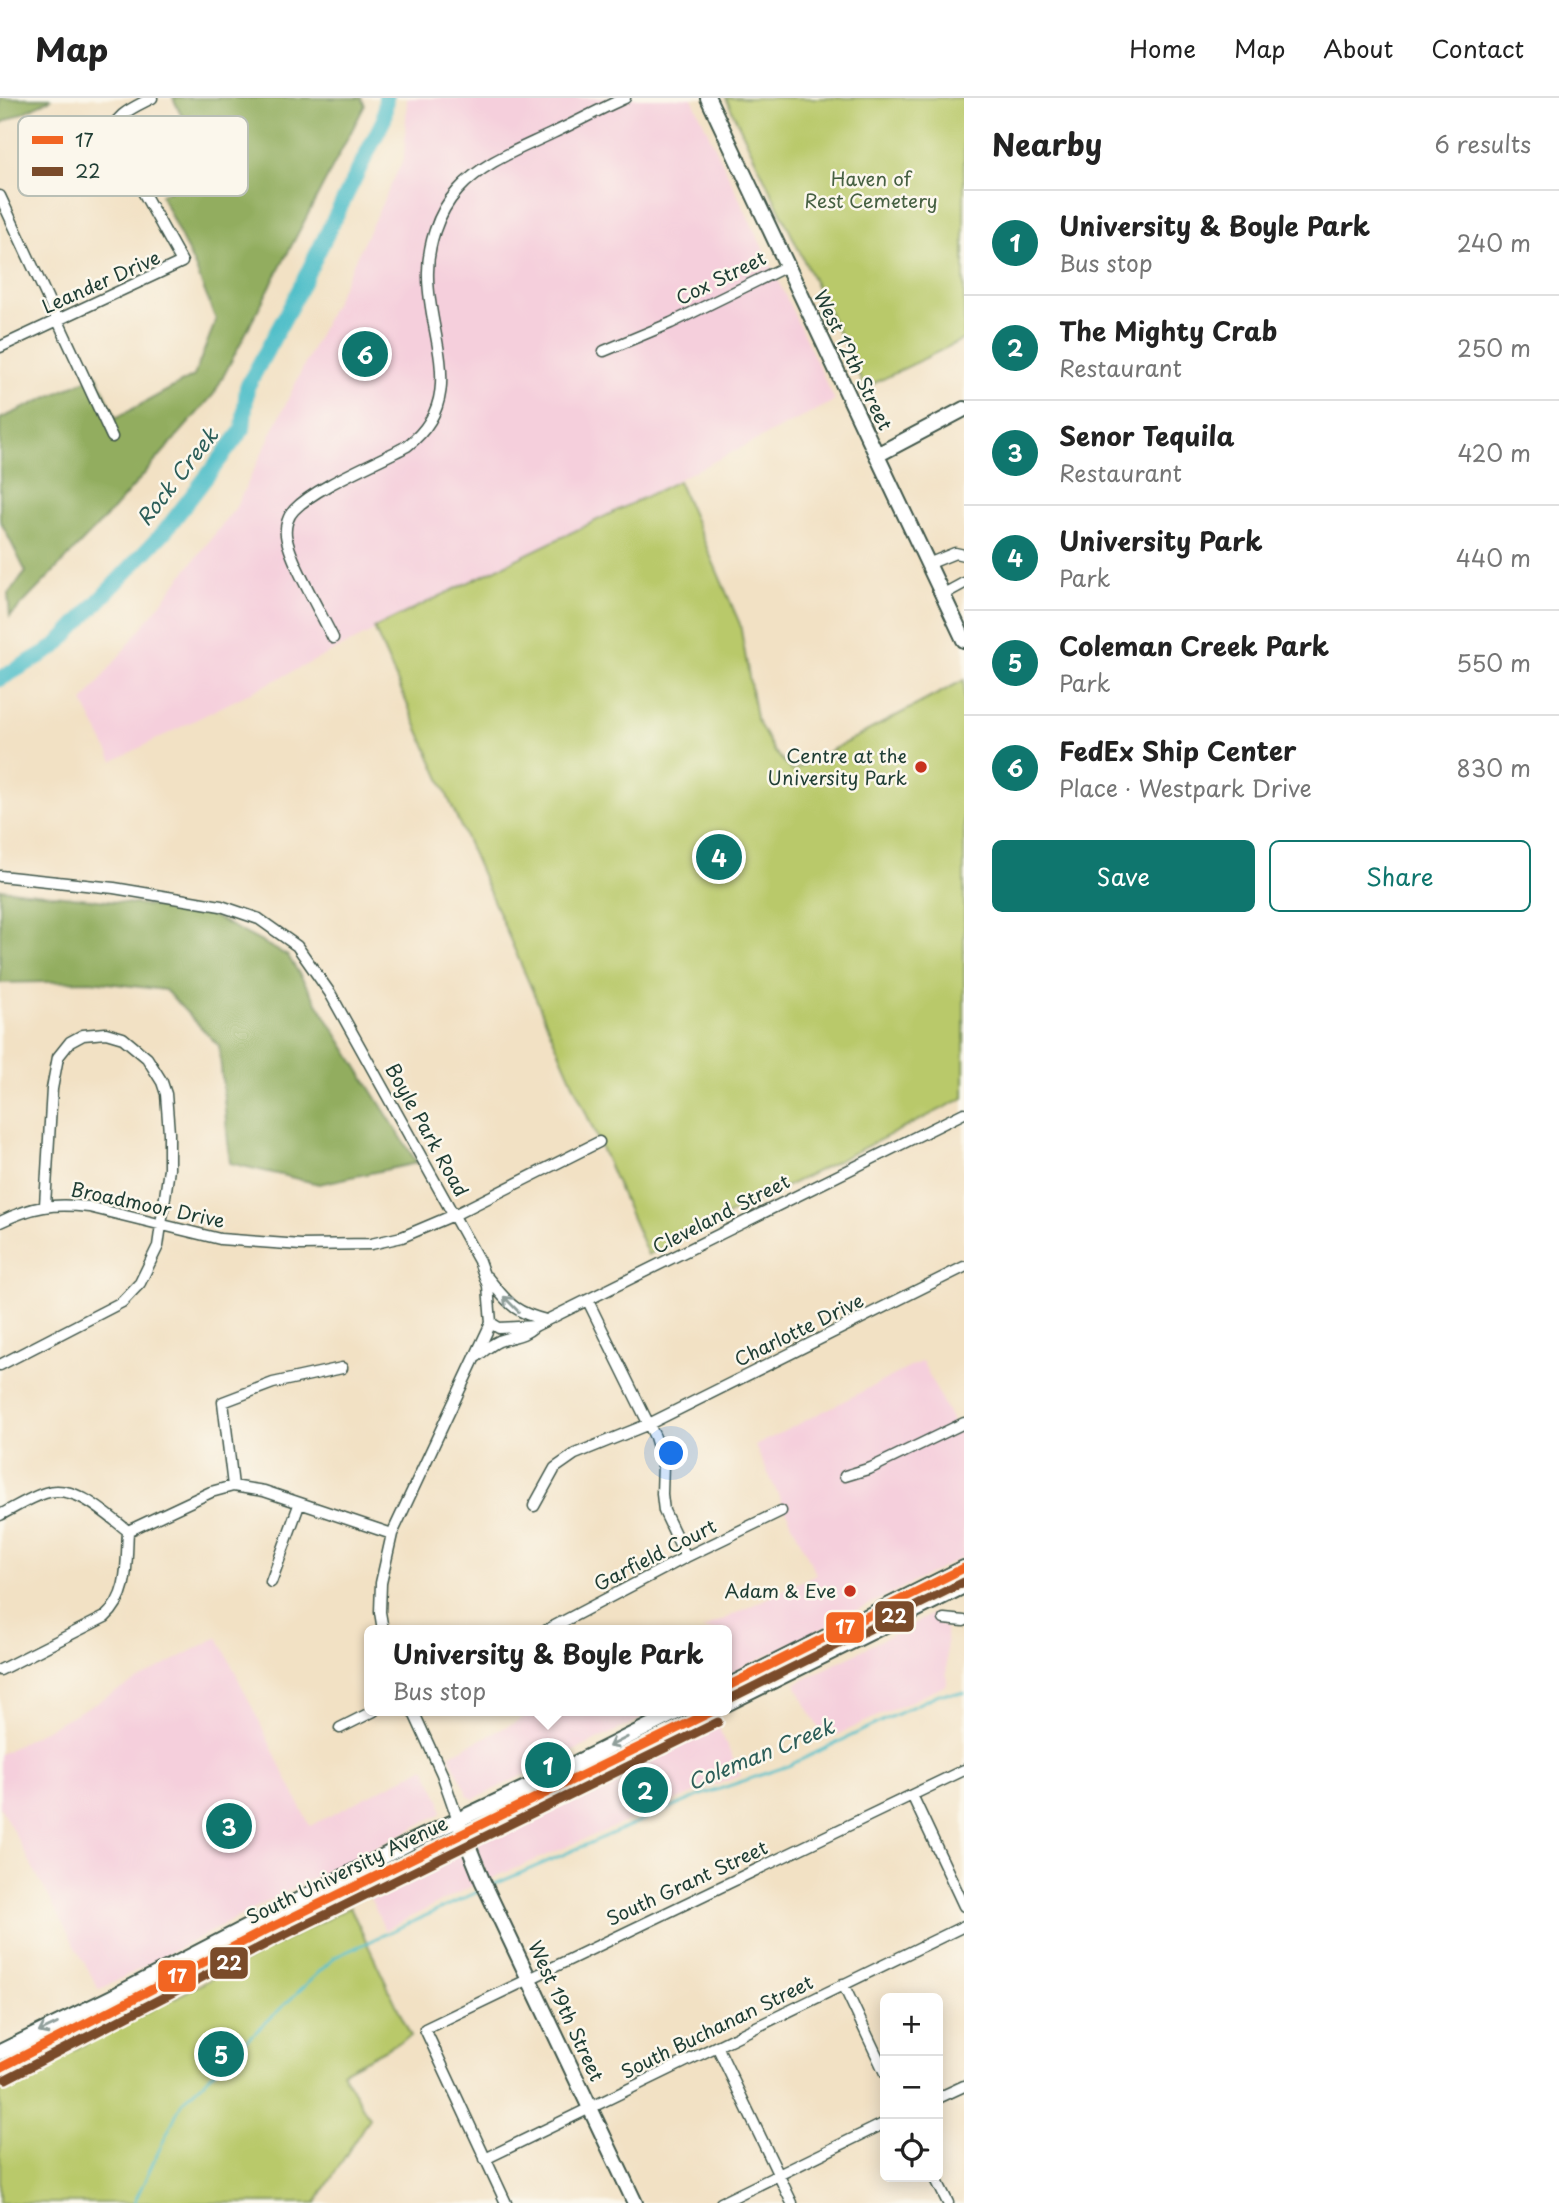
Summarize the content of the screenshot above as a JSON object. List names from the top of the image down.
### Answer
{
  "streets": {
    "main road": ["West 12th Street", "South University Avenue", "West 19th Street"],
    "street": [
      "Cox Street",
      "Leander Drive",
      "Boyle Park Road",
      "Broadmoor Drive",
      "Cleveland Street",
      "Charlotte Drive",
      "Garfield Court",
      "South Grant Street",
      "South Buchanan Street"
    ]
  },
  "crossings": [
    ["Cox Street", "West 12th Street"],
    ["Boyle Park Road", "Broadmoor Drive"],
    ["Boyle Park Road", "Cleveland Street"],
    ["South University Avenue", "West 19th Street"],
    ["South Grant Street", "West 19th Street"],
    ["South Grant Street", "South Buchanan Street"],
    ["West 19th Street", "South Buchanan Street"]
  ],
  "water": ["Rock Creek", "Coleman Creek"],
  "parks": ["Haven of Rest Cemetery"],
  "places": ["Centre at the University Park", "Adam & Eve"],
  "lines": ["transit line 17", "transit line 22"],
  "legend": ["17", "22"],
  "page": {
    "header": "Map",
    "nav": [
      "Home",
      "Map",
      "About",
      "Contact"
    ],
    "heading": ["Nearby", "6 results"],
    "list": [
      {
        "mark": "1",
        "name": "University & Boyle Park",
        "note": "Bus stop",
        "value": "240 m"
      },
      {
        "mark": "2",
        "name": "The Mighty Crab",
        "note": "Restaurant",
        "value": "250 m"
      },
      {
        "mark": "3",
        "name": "Senor Tequila",
        "note": "Restaurant",
        "value": "420 m"
      },
      {
        "mark": "4",
        "name": "University Park",
        "note": "Park",
        "value": "440 m"
      },
      {
        "mark": "5",
        "name": "Coleman Creek Park",
        "note": "Park",
        "value": "550 m"
      },
      {
        "mark": "6",
        "name": "FedEx Ship Center",
        "note": "Place · Westpark Drive",
        "value": "830 m"
      }
    ],
    "pins": [
      "6",
      "4",
      "1",
      "2",
      "3",
      "5"
    ],
    "buttons": ["Save", "Share"],
    "popup": ["University & Boyle Park", "Bus stop"],
    "map_buttons": ["+", "−"]
  }
}
